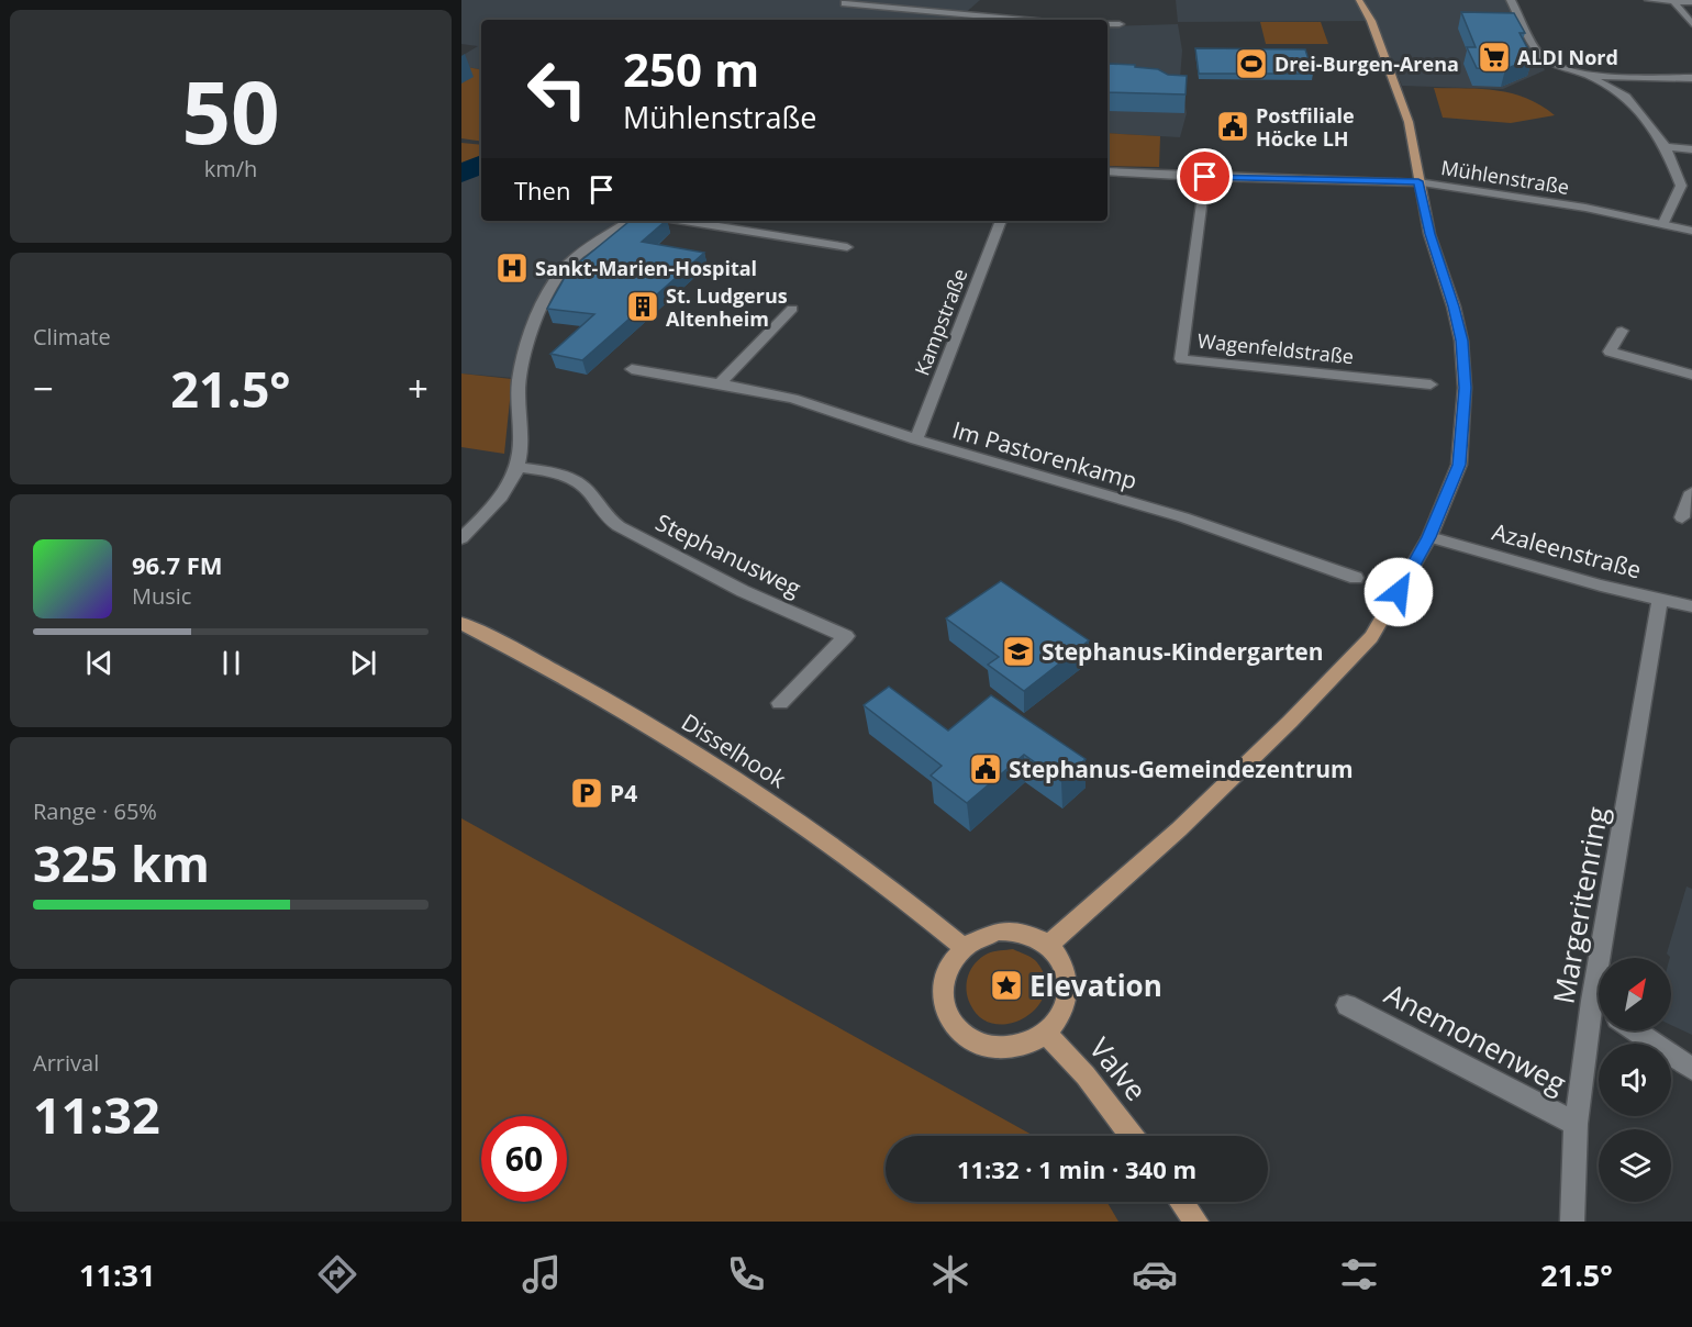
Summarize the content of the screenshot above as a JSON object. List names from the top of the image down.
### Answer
{
  "streets": {
    "main road": ["Disselhook", "Valve"],
    "street": [
      "Mühlenstraße",
      "Kampstraße",
      "Wagenfeldstraße",
      "Im Pastorenkamp",
      "Azaleenstraße",
      "Stephanusweg",
      "Margeritenring",
      "Anemonenweg"
    ]
  },
  "crossings": [
    ["Mühlenstraße", "Wagenfeldstraße"],
    ["Kampstraße", "Im Pastorenkamp"],
    ["Azaleenstraße", "Margeritenring"],
    ["Disselhook", "Valve"],
    ["Margeritenring", "Anemonenweg"]
  ],
  "places": {
    "supermarket": ["ALDI Nord"],
    "sports": ["Drei-Burgen-Arena"],
    "public building": ["Postfiliale Höcke LH", "Stephanus-Gemeindezentrum"],
    "hospital": ["Sankt-Marien-Hospital"],
    "building": ["St. Ludgerus Altenheim"],
    "school or university": ["Stephanus-Kindergarten"],
    "parking": ["P4"],
    "place": ["Elevation"]
  },
  "north": "top right",
  "page": {
    "tile": [
      ["50", "km/h"],
      "Climate",
      ["Range · 65%", "325 km"],
      ["Arrival", "11:32"]
    ],
    "turn": ["250 m", "Mühlenstraße"],
    "then": "Then",
    "heat": ["−", "21.5°", "+"],
    "song": ["96.7 FM", "Music"],
    "limit": "60",
    "trip": "11:32 · 1 min · 340 m",
    "tabs": ["11:31", "21.5°"]
  }
}
